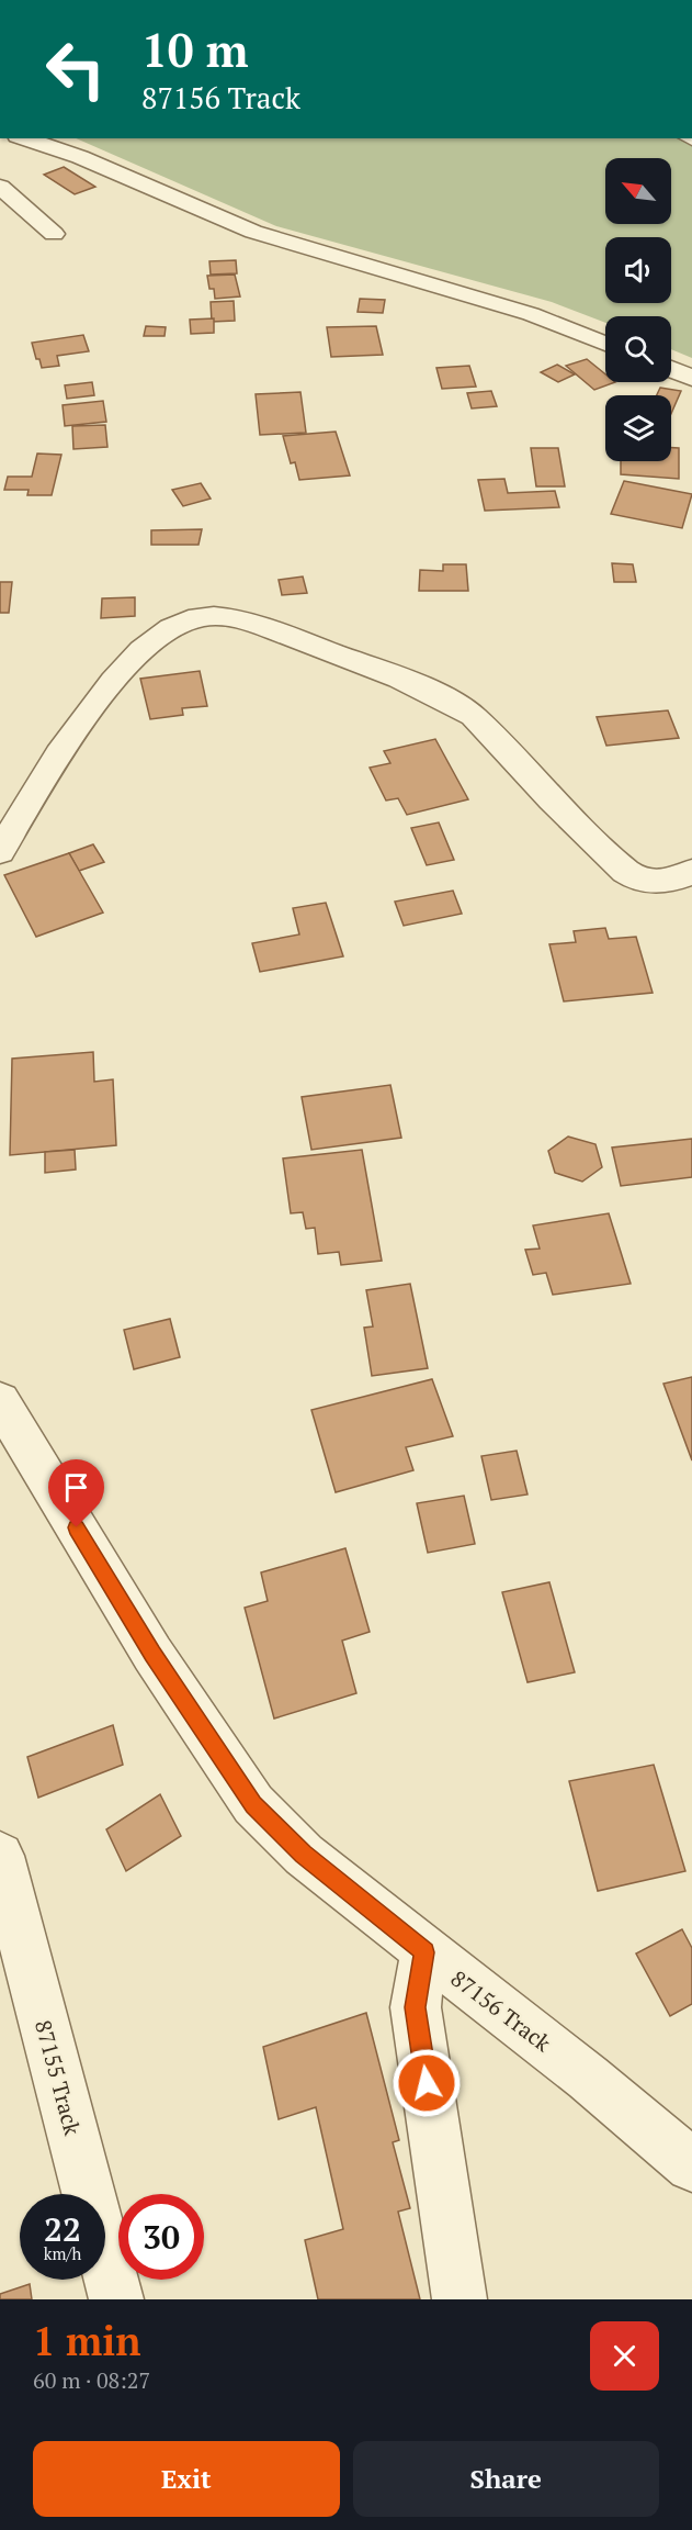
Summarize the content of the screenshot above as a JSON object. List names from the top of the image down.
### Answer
{
  "streets": {
    "street": ["87156 Track", "87155 Track"]
  },
  "north": "top left",
  "page": {
    "turn": ["10 m", "87156 Track"],
    "speed": "22 km/h",
    "limit": "30",
    "heading": ["1 min", "60 m · 08:27"],
    "buttons": ["Exit", "Share"]
  }
}
